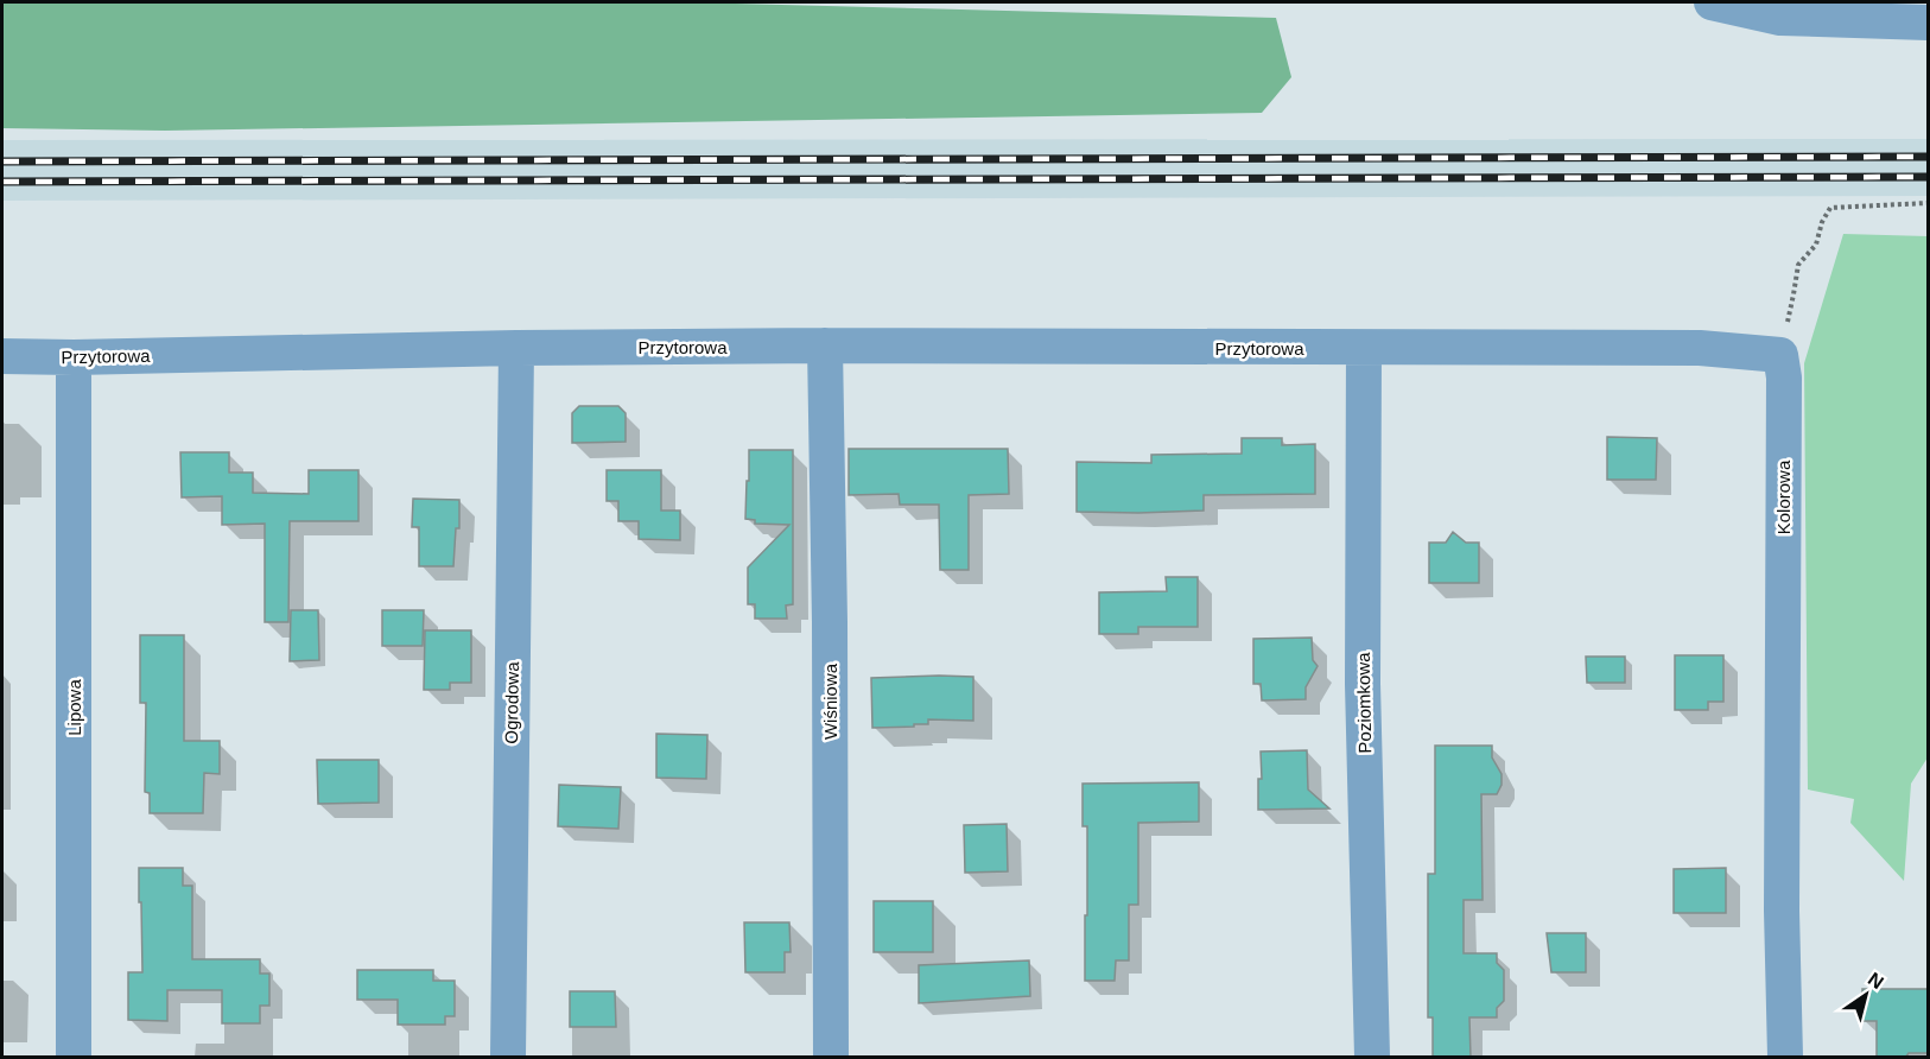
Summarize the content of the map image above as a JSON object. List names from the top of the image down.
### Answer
{
  "streets": {
    "street": [
      "Przytorowa",
      "Kolorowa",
      "Wiśniowa",
      "Ogrodowa",
      "Poziomkowa",
      "Lipowa"
    ]
  },
  "crossings": [
    ["Przytorowa", "Wiśniowa"],
    ["Przytorowa", "Ogrodowa"],
    ["Przytorowa", "Poziomkowa"],
    ["Przytorowa", "Lipowa"]
  ],
  "north": "top right"
}
